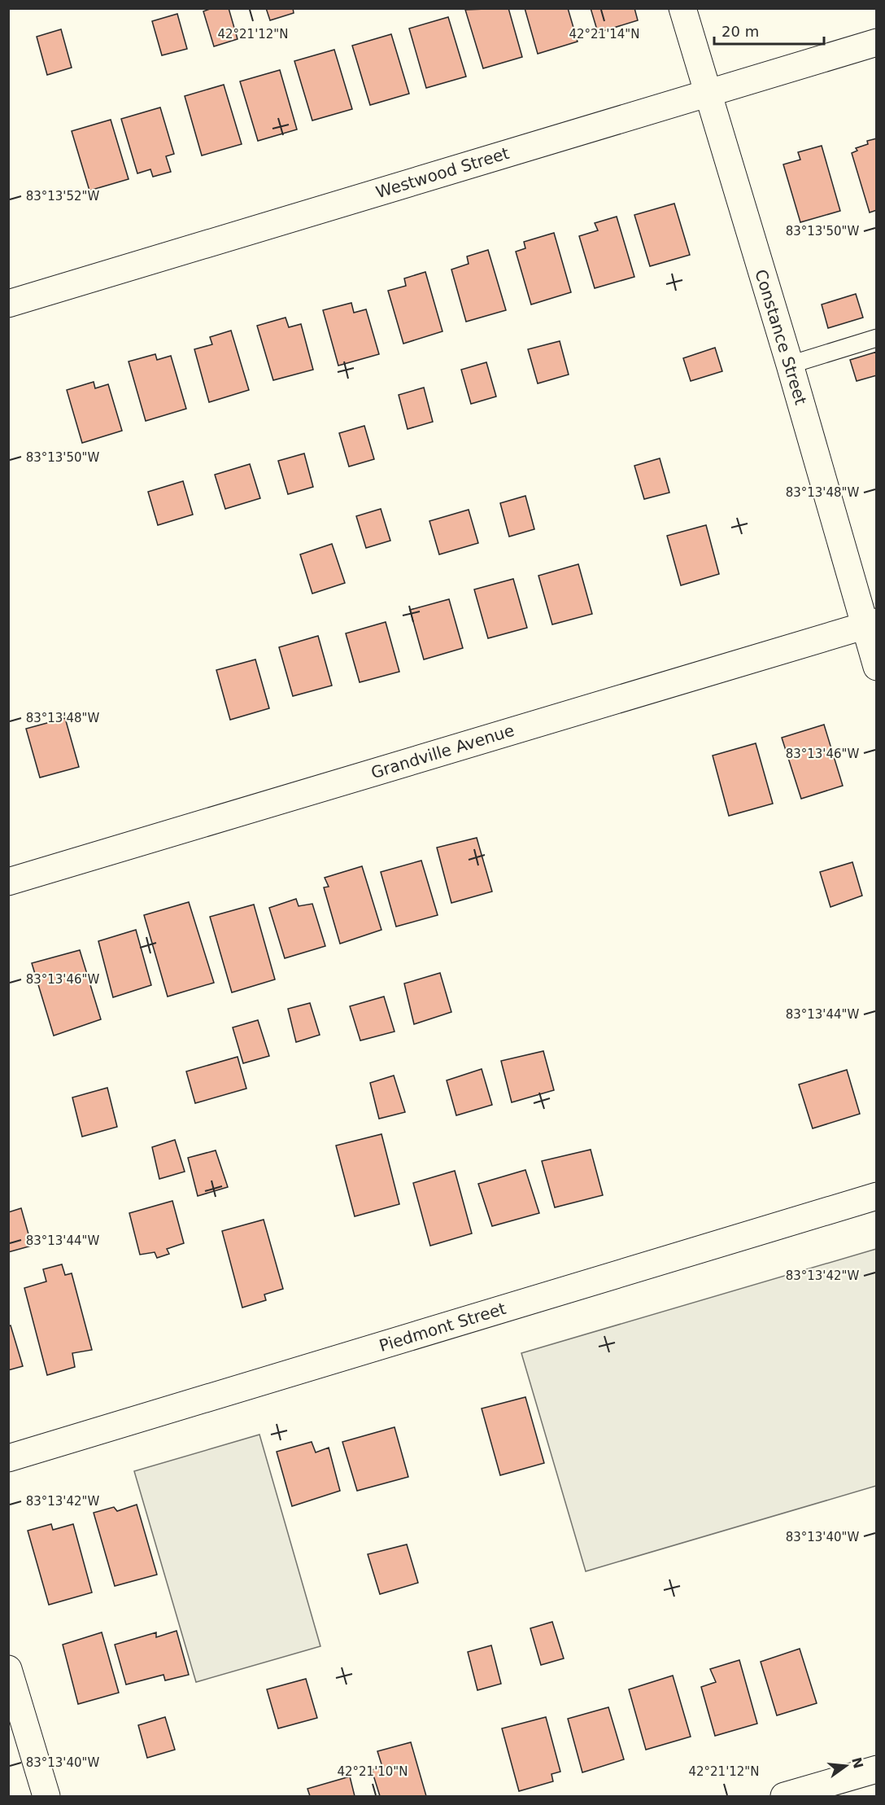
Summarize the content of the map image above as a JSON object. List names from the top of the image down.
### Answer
{
  "streets": {
    "street": [
      "Westwood Street",
      "Constance Street",
      "Grandville Avenue",
      "Piedmont Street"
    ]
  },
  "crossings": [
    ["Westwood Street", "Constance Street"],
    ["Constance Street", "Grandville Avenue"]
  ],
  "scale_bar": "20 m",
  "north": "right",
  "coordinates": [
    "42°21'12\"N",
    "42°21'14\"N",
    "83°13'52\"W",
    "83°13'50\"W",
    "83°13'48\"W",
    "83°13'46\"W",
    "83°13'44\"W",
    "83°13'42\"W",
    "83°13'40\"W",
    "42°21'10\"N"
  ]
}
